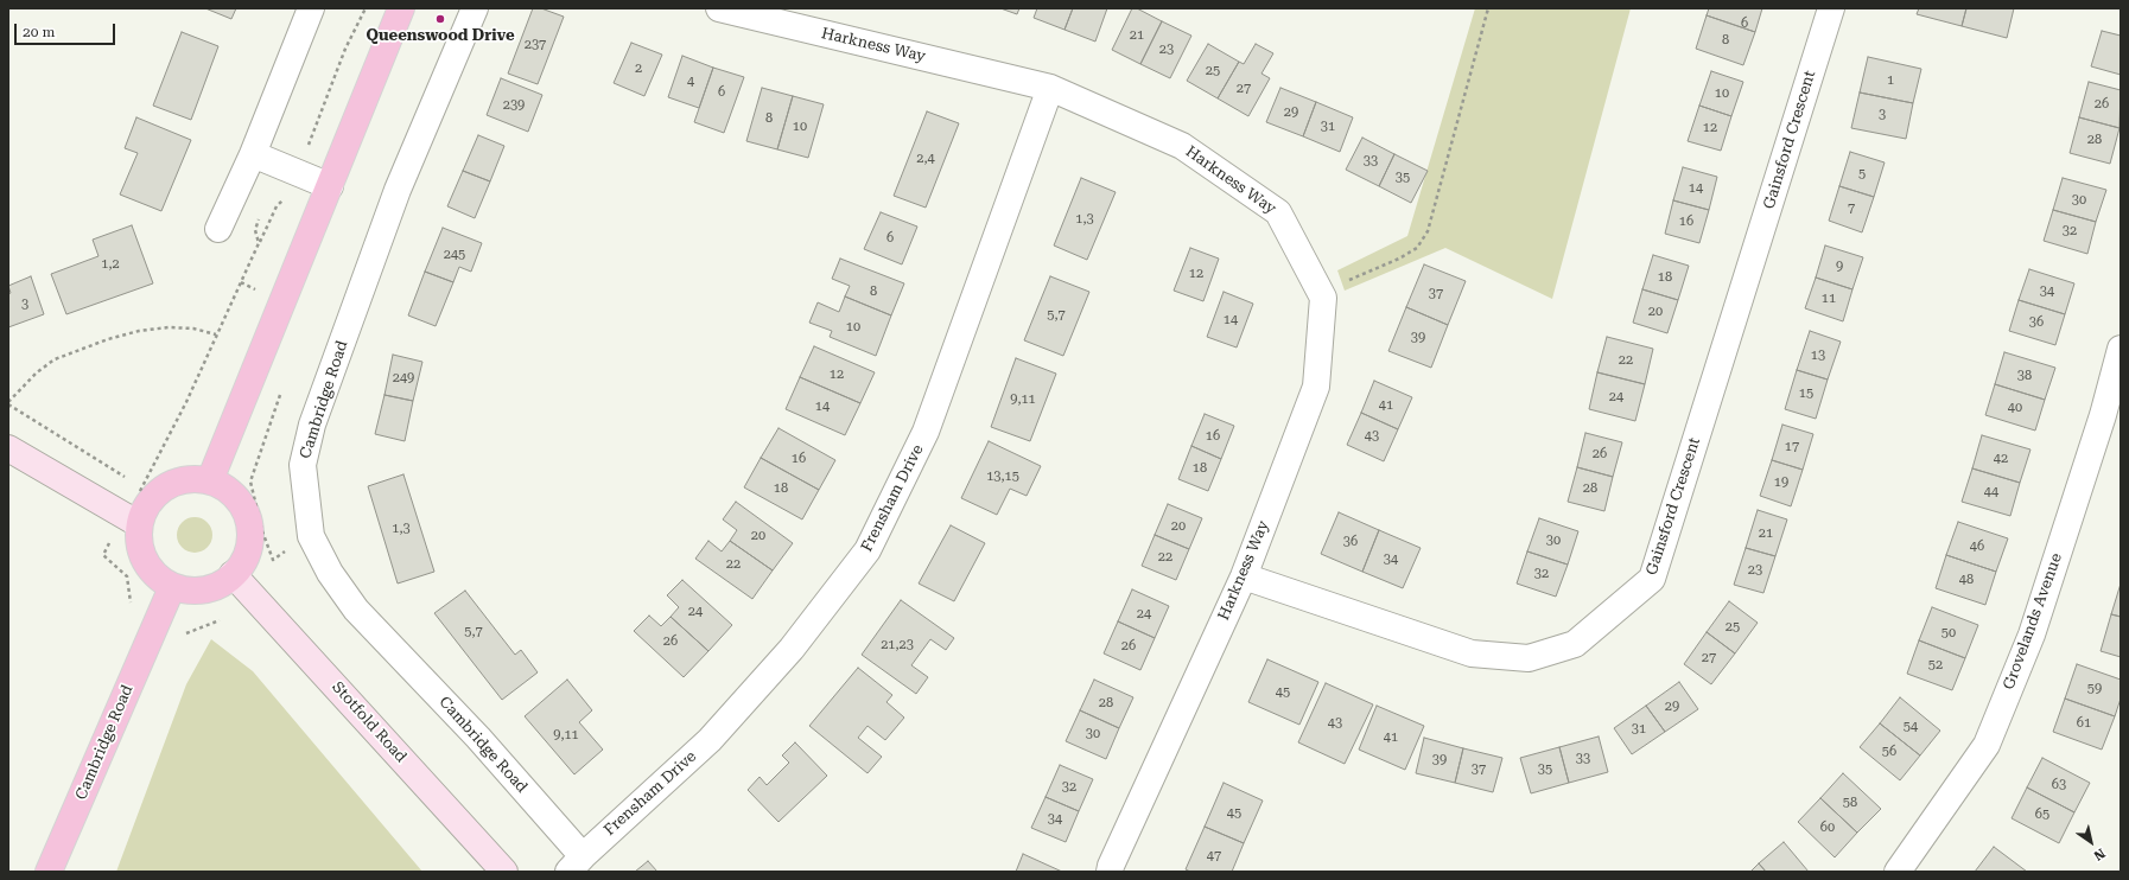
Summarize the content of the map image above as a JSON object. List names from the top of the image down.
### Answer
{
  "streets": {
    "main road": ["Cambridge Road"],
    "street": [
      "Harkness Way",
      "Gainsford Crescent",
      "Frensham Drive",
      "Grovelands Avenue",
      "Stotfold Road"
    ]
  },
  "crossings": [
    ["Harkness Way", "Gainsford Crescent"],
    ["Harkness Way", "Frensham Drive"],
    ["Cambridge Road", "Frensham Drive"],
    ["Cambridge Road", "Stotfold Road"]
  ],
  "places": ["Queenswood Drive"],
  "house_numbers": [
    "6",
    "21",
    "8",
    "237",
    "23",
    "2",
    "25",
    "1",
    "4",
    "27",
    "6",
    "10",
    "26",
    "239",
    "29",
    "3",
    "8",
    "10",
    "31",
    "12",
    "28",
    "2,4",
    "33",
    "5",
    "35",
    "14",
    "30",
    "7",
    "1,3",
    "16",
    "32",
    "6",
    "245",
    "1,2",
    "9",
    "12",
    "18",
    "8",
    "34",
    "37",
    "11",
    "3",
    "20",
    "5,7",
    "14",
    "36",
    "10",
    "39",
    "13",
    "22",
    "12",
    "38",
    "249",
    "15",
    "24",
    "9,11",
    "41",
    "14",
    "40",
    "16",
    "43",
    "17",
    "26",
    "16",
    "42",
    "18",
    "13,15",
    "19",
    "18",
    "28",
    "44",
    "20",
    "1,3",
    "21",
    "20",
    "30",
    "36",
    "46",
    "22",
    "34",
    "22",
    "23",
    "32",
    "48",
    "24",
    "24",
    "25",
    "5,7",
    "50",
    "26",
    "21,23",
    "26",
    "27",
    "52",
    "59",
    "45",
    "28",
    "29",
    "43",
    "61",
    "54",
    "31",
    "30",
    "9,11",
    "41",
    "56",
    "33",
    "39",
    "37",
    "35",
    "63",
    "32",
    "58",
    "45",
    "65",
    "34",
    "60",
    "47"
  ],
  "scale_bar": "20 m",
  "north": "bottom right"
}
